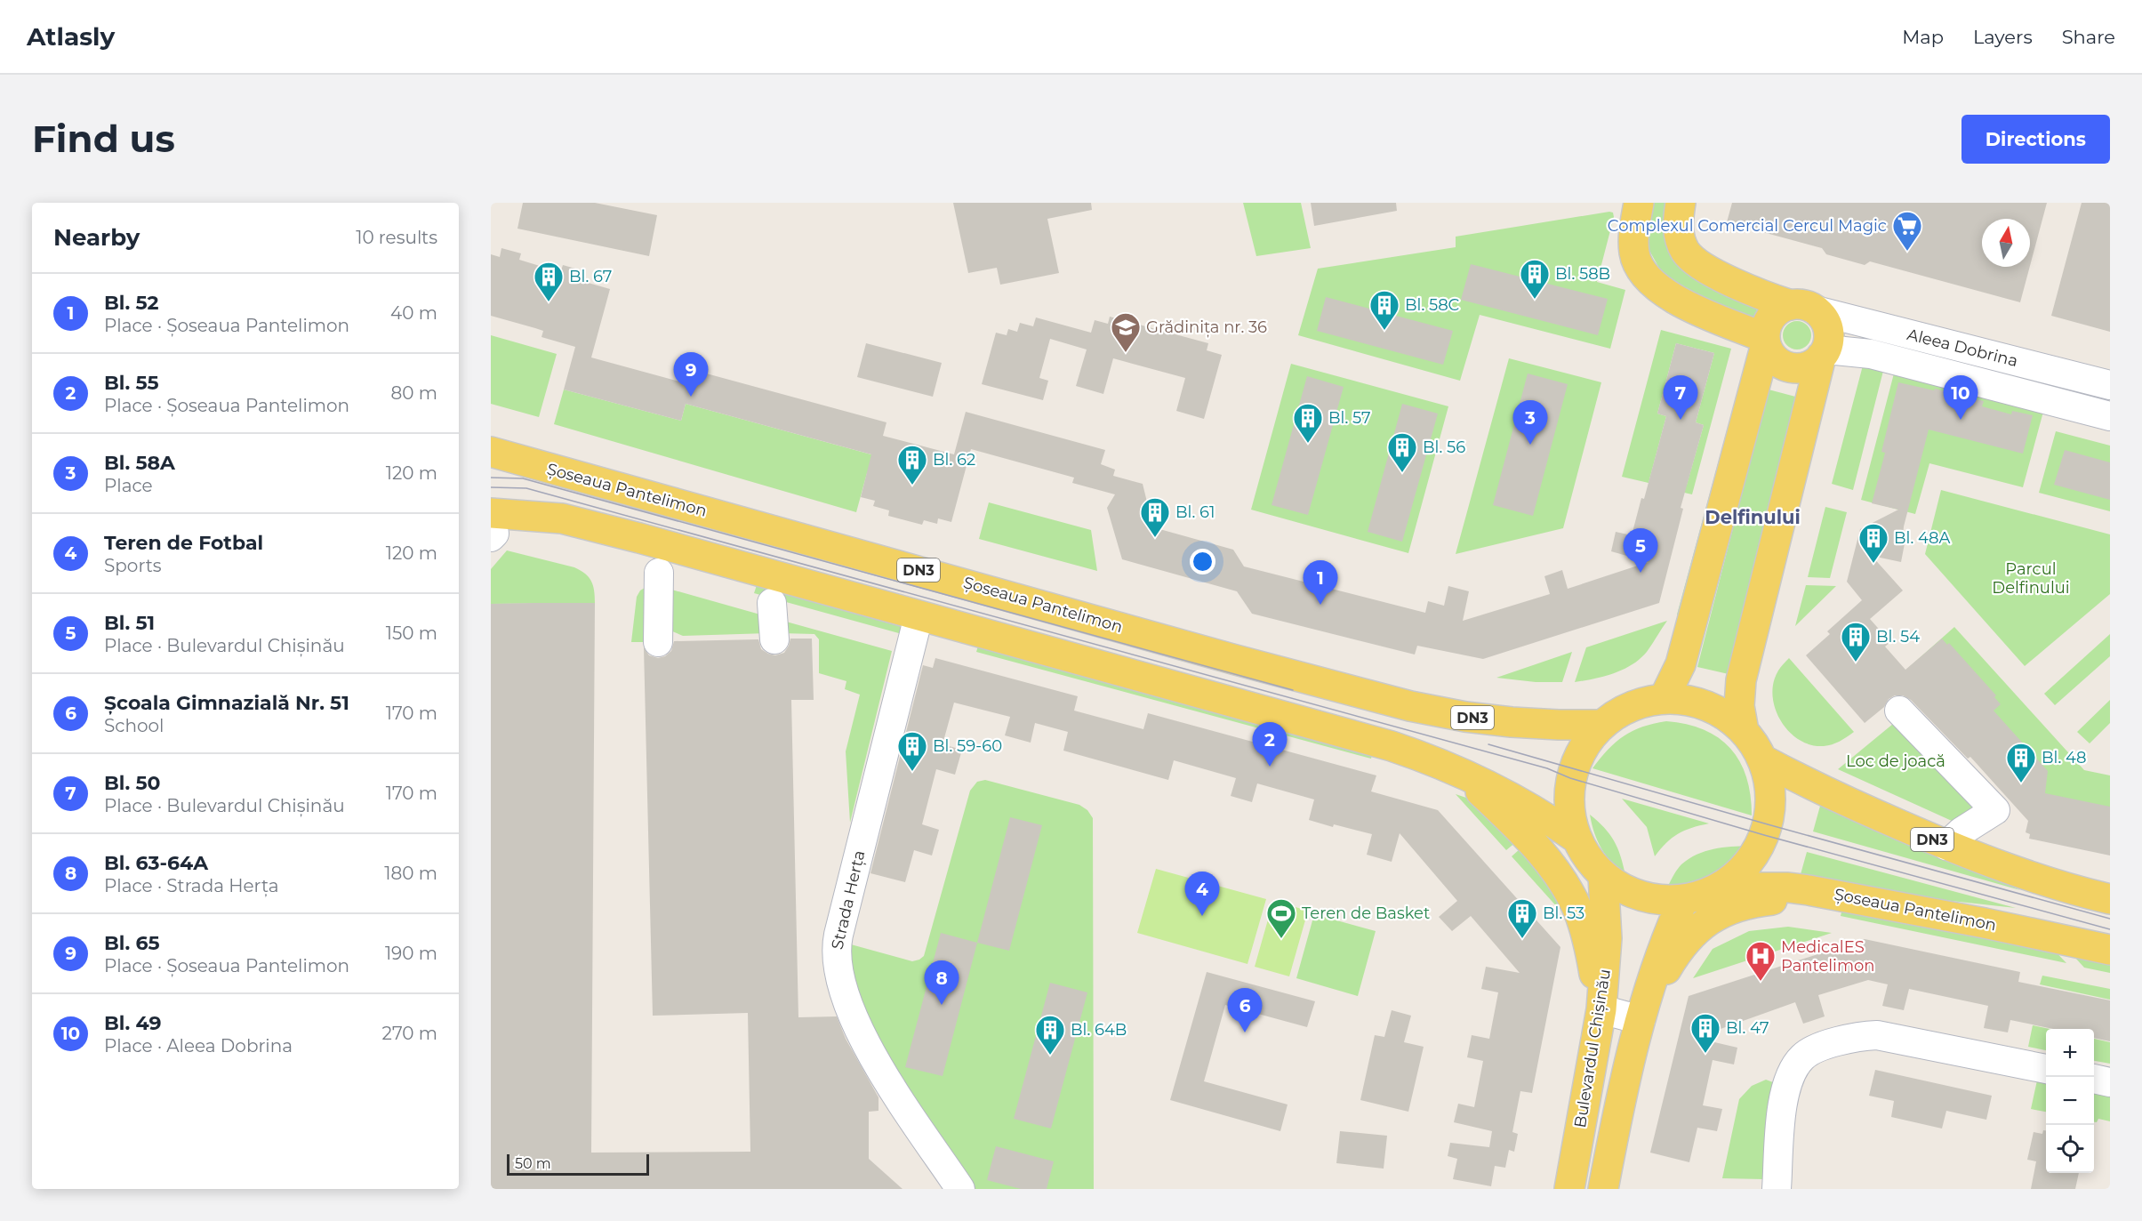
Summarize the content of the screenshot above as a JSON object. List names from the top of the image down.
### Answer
{
  "streets": {
    "main road": ["Șoseaua Pantelimon", "DN3", "Bulevardul Chișinău"],
    "street": ["Aleea Dobrina", "Strada Herța"]
  },
  "crossings": [
    ["Șoseaua Pantelimon", "DN3"],
    ["DN3", "Strada Herța"],
    ["DN3", "Bulevardul Chișinău"]
  ],
  "districts": ["Delfinului"],
  "parks": ["Parcul Delfinului", "Loc de joacă"],
  "places": {
    "supermarket": ["Complexul Comercial Cercul Magic"],
    "building": [
      "Bl. 58B",
      "Bl. 67",
      "Bl. 58C",
      "Bl. 57",
      "Bl. 56",
      "Bl. 62",
      "Bl. 61",
      "Bl. 48A",
      "Bl. 54",
      "Bl. 59-60",
      "Bl. 48",
      "Bl. 53",
      "Bl. 47",
      "Bl. 64B"
    ],
    "school or university": ["Grădinița nr. 36"],
    "sports": ["Teren de Basket"],
    "hospital": ["MedicalES Pantelimon"]
  },
  "scale_bar": "50 m",
  "north": "top",
  "page": {
    "header": "Atlasly",
    "nav": ["Map", "Layers", "Share"],
    "buttons": "Directions",
    "title": "Find us",
    "heading": ["Nearby", "10 results"],
    "list": [
      {
        "mark": "1",
        "name": "Bl. 52",
        "note": "Place · Șoseaua Pantelimon",
        "value": "40 m"
      },
      {
        "mark": "2",
        "name": "Bl. 55",
        "note": "Place · Șoseaua Pantelimon",
        "value": "80 m"
      },
      {
        "mark": "3",
        "name": "Bl. 58A",
        "note": "Place",
        "value": "120 m"
      },
      {
        "mark": "4",
        "name": "Teren de Fotbal",
        "note": "Sports",
        "value": "120 m"
      },
      {
        "mark": "5",
        "name": "Bl. 51",
        "note": "Place · Bulevardul Chișinău",
        "value": "150 m"
      },
      {
        "mark": "6",
        "name": "Școala Gimnazială Nr. 51",
        "note": "School",
        "value": "170 m"
      },
      {
        "mark": "7",
        "name": "Bl. 50",
        "note": "Place · Bulevardul Chișinău",
        "value": "170 m"
      },
      {
        "mark": "8",
        "name": "Bl. 63-64A",
        "note": "Place · Strada Herța",
        "value": "180 m"
      },
      {
        "mark": "9",
        "name": "Bl. 65",
        "note": "Place · Șoseaua Pantelimon",
        "value": "190 m"
      },
      {
        "mark": "10",
        "name": "Bl. 49",
        "note": "Place · Aleea Dobrina",
        "value": "270 m"
      }
    ],
    "pins": [
      "9",
      "7",
      "10",
      "3",
      "5",
      "1",
      "2",
      "4",
      "8",
      "6"
    ],
    "map_buttons": ["+", "−"],
    "scale": "50 m"
  }
}
